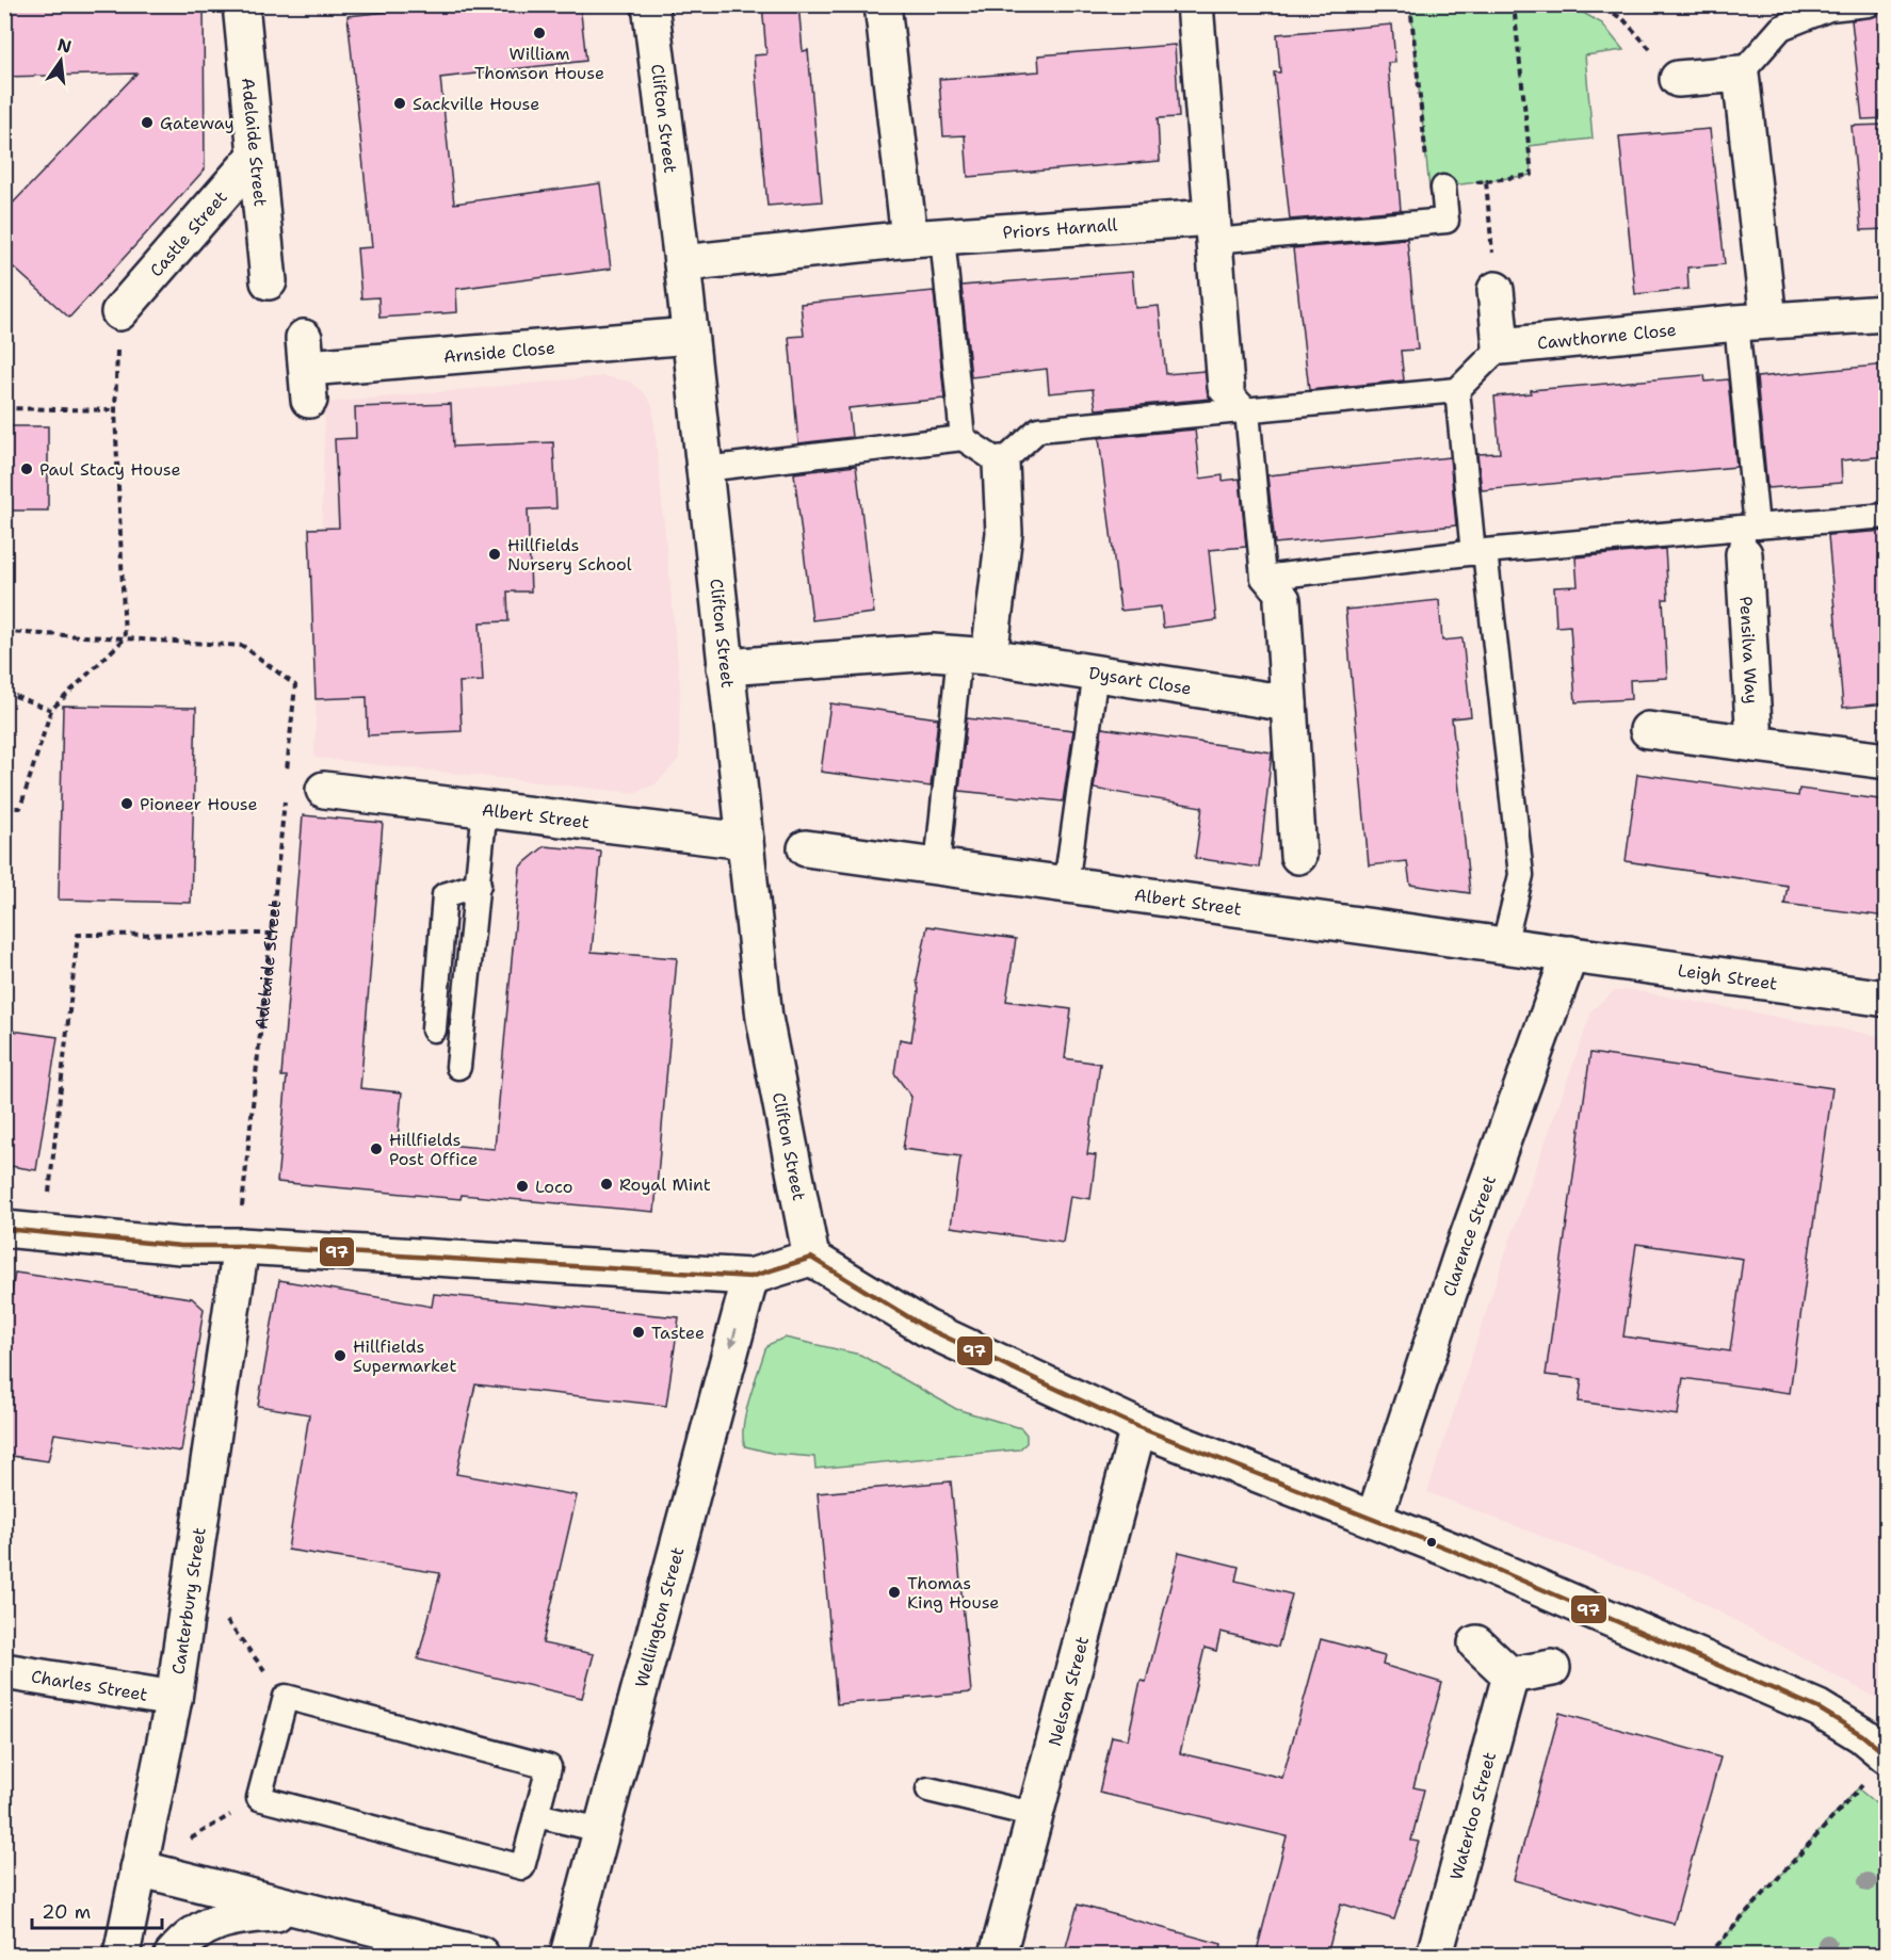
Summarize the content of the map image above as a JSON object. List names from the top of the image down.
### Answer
{
  "streets": {
    "street": [
      "Clifton Street",
      "Adelaide Street",
      "Priors Harnall",
      "Castle Street",
      "Cawthorne Close",
      "Arnside Close",
      "Pensilva Way",
      "Dysart Close",
      "Albert Street",
      "Leigh Street",
      "Clarence Street",
      "Canterbury Street",
      "Wellington Street",
      "Charles Street",
      "Nelson Street",
      "Waterloo Street"
    ]
  },
  "crossings": [
    ["Clifton Street", "Priors Harnall"],
    ["Clifton Street", "Arnside Close"],
    ["Clifton Street", "Dysart Close"],
    ["Clifton Street", "Albert Street"],
    ["Adelaide Street", "Castle Street"],
    ["Adelaide Street", "Canterbury Street"],
    ["Albert Street", "Leigh Street"],
    ["Albert Street", "Clarence Street"],
    ["Leigh Street", "Clarence Street"],
    ["Canterbury Street", "Charles Street"]
  ],
  "one_way": ["Wellington Street"],
  "places": [
    "William Thomson House",
    "Sackville House",
    "Gateway",
    "Paul Stacy House",
    "Hillfields Nursery School",
    "Pioneer House",
    "Hillfields Post Office",
    "Royal Mint",
    "Loco",
    "Tastee",
    "Hillfields Supermarket",
    "Thomas King House"
  ],
  "lines": ["transit line 97"],
  "scale_bar": "20 m",
  "north": "top"
}
